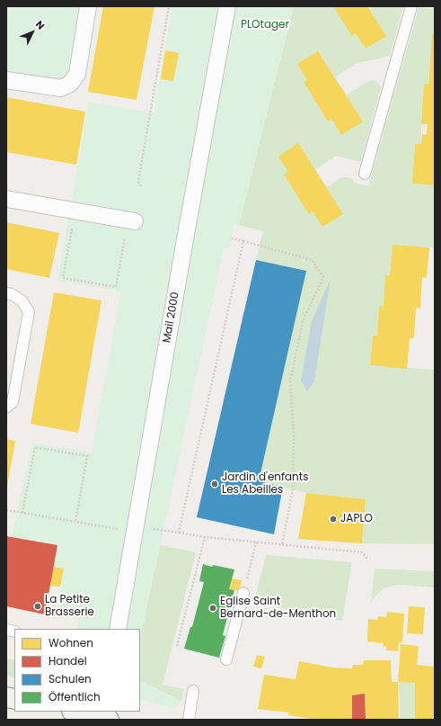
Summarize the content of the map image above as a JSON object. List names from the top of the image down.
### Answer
{
  "streets": {
    "street": ["Mail 2000"]
  },
  "parks": ["PLOtager"],
  "places": [
    "Jardin d'enfants Les Abeilles",
    "JAPLO",
    "La Petite Brasserie",
    "Eglise Saint Bernard-de-Menthon"
  ],
  "legend": [
    "Wohnen",
    "Handel",
    "Schulen",
    "Öffentlich"
  ],
  "north": "top right"
}
